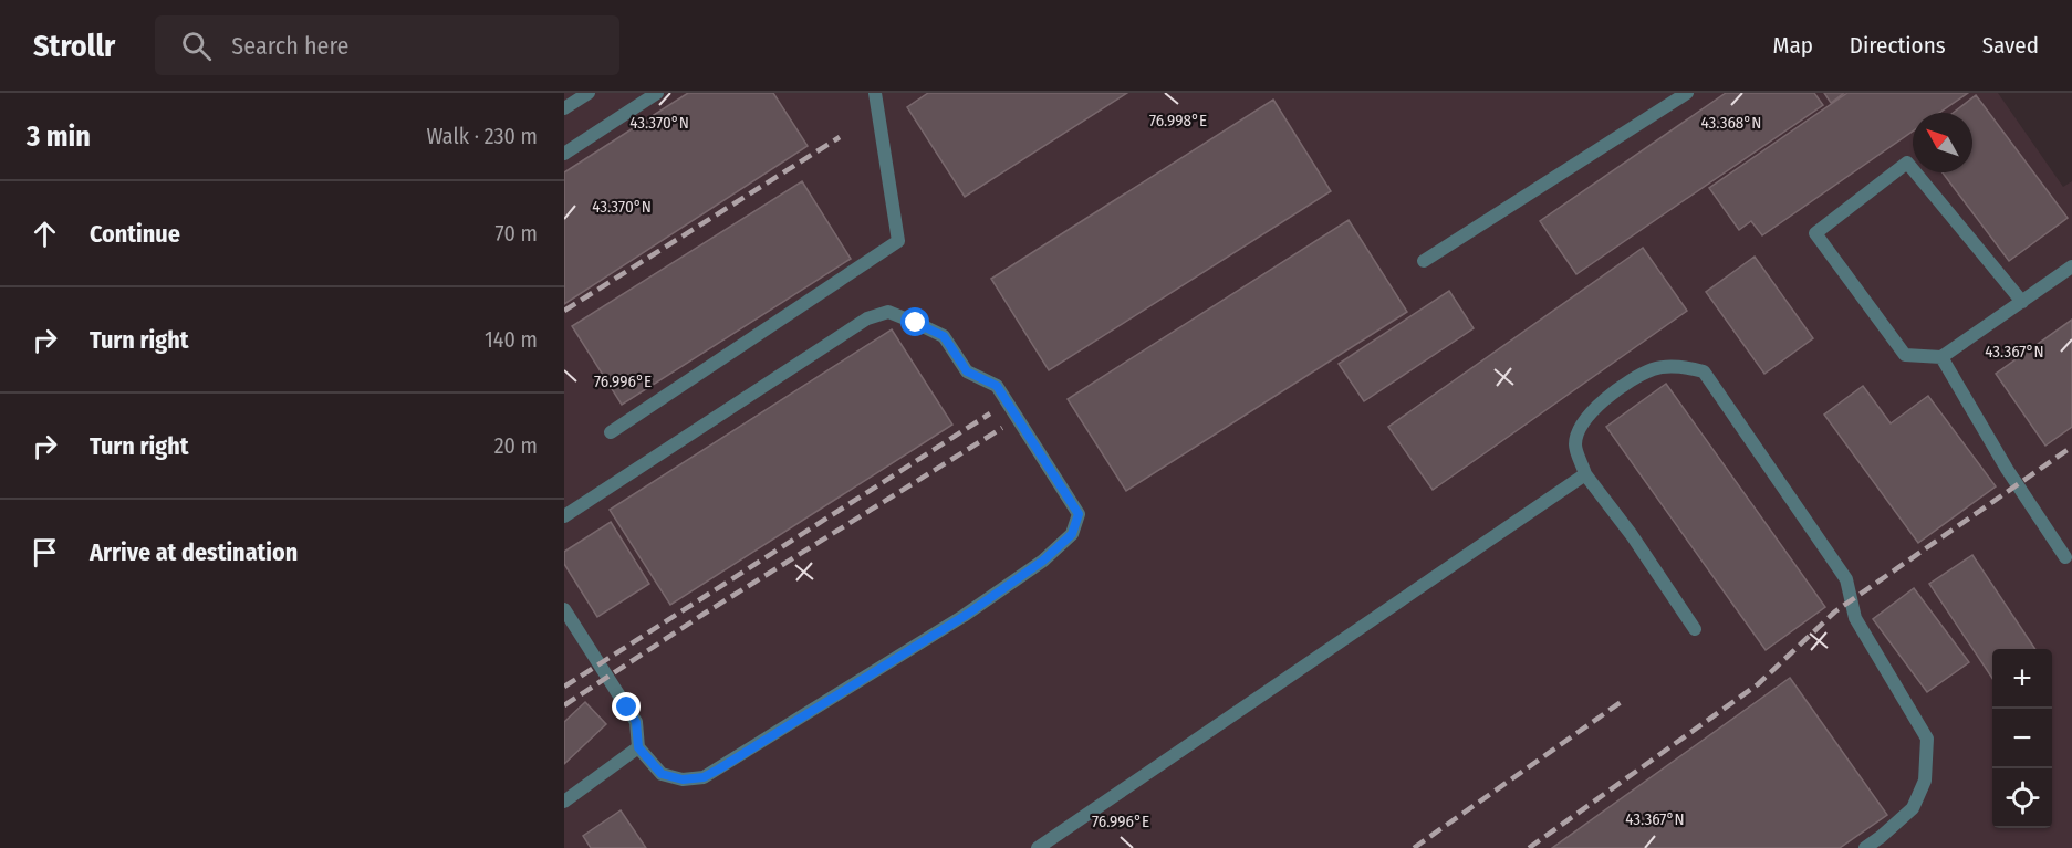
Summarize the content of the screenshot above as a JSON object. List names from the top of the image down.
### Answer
{
  "north": "top left",
  "page": {
    "header": "Strollr",
    "search": "Search here",
    "nav": ["Map", "Directions", "Saved"],
    "heading": ["3 min", "Walk · 230 m"],
    "list": [
      ["Continue", "70 m"],
      ["Turn right", "140 m"],
      ["Turn right", "20 m"],
      "Arrive at destination"
    ],
    "map_buttons": ["+", "−"]
  },
  "coordinates": [
    "76.998°E",
    "43.370°N",
    "43.368°N",
    "43.367°N",
    "76.996°E"
  ]
}
